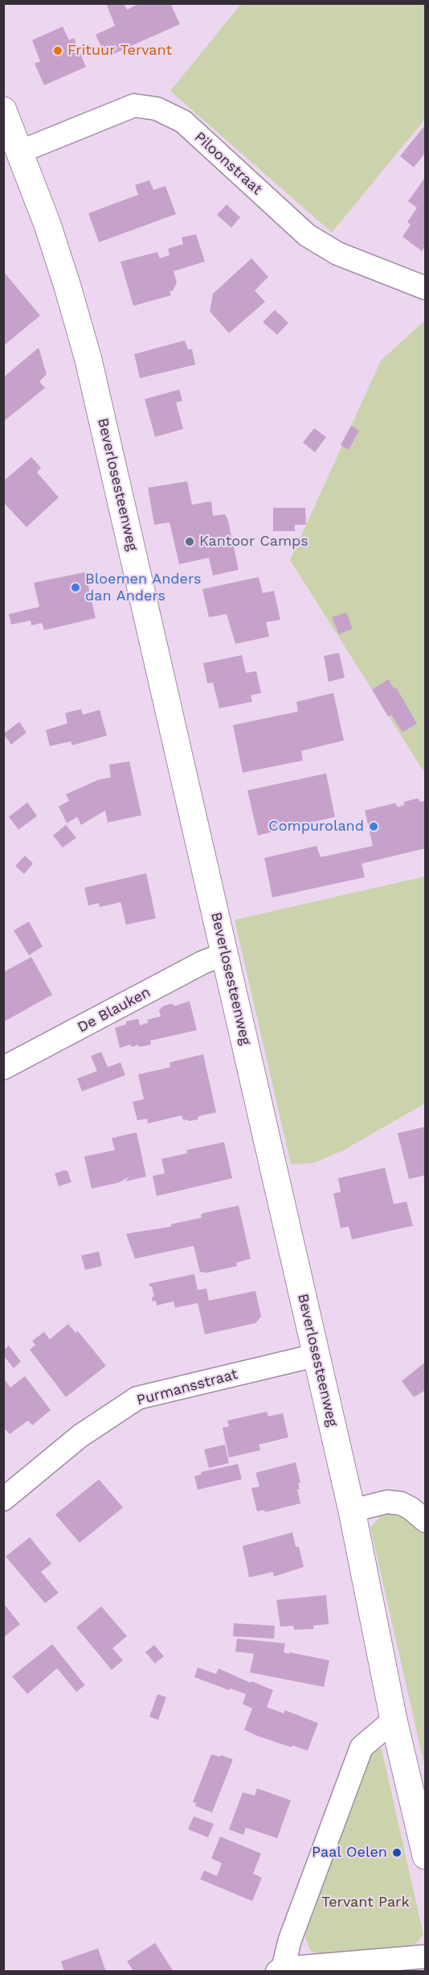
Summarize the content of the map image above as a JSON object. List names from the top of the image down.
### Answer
{
  "streets": {
    "street": [
      "Piloonstraat",
      "Beverlosesteenweg",
      "De Blauken",
      "Purmansstraat"
    ]
  },
  "crossings": [
    ["Piloonstraat", "Beverlosesteenweg"],
    ["Beverlosesteenweg", "De Blauken"],
    ["Beverlosesteenweg", "Purmansstraat"]
  ],
  "parks": ["Tervant Park"],
  "places": [
    "Frituur Tervant",
    "Kantoor Camps",
    "Bloemen Anders dan Anders",
    "Compuroland",
    "Paal Oelen"
  ]
}
